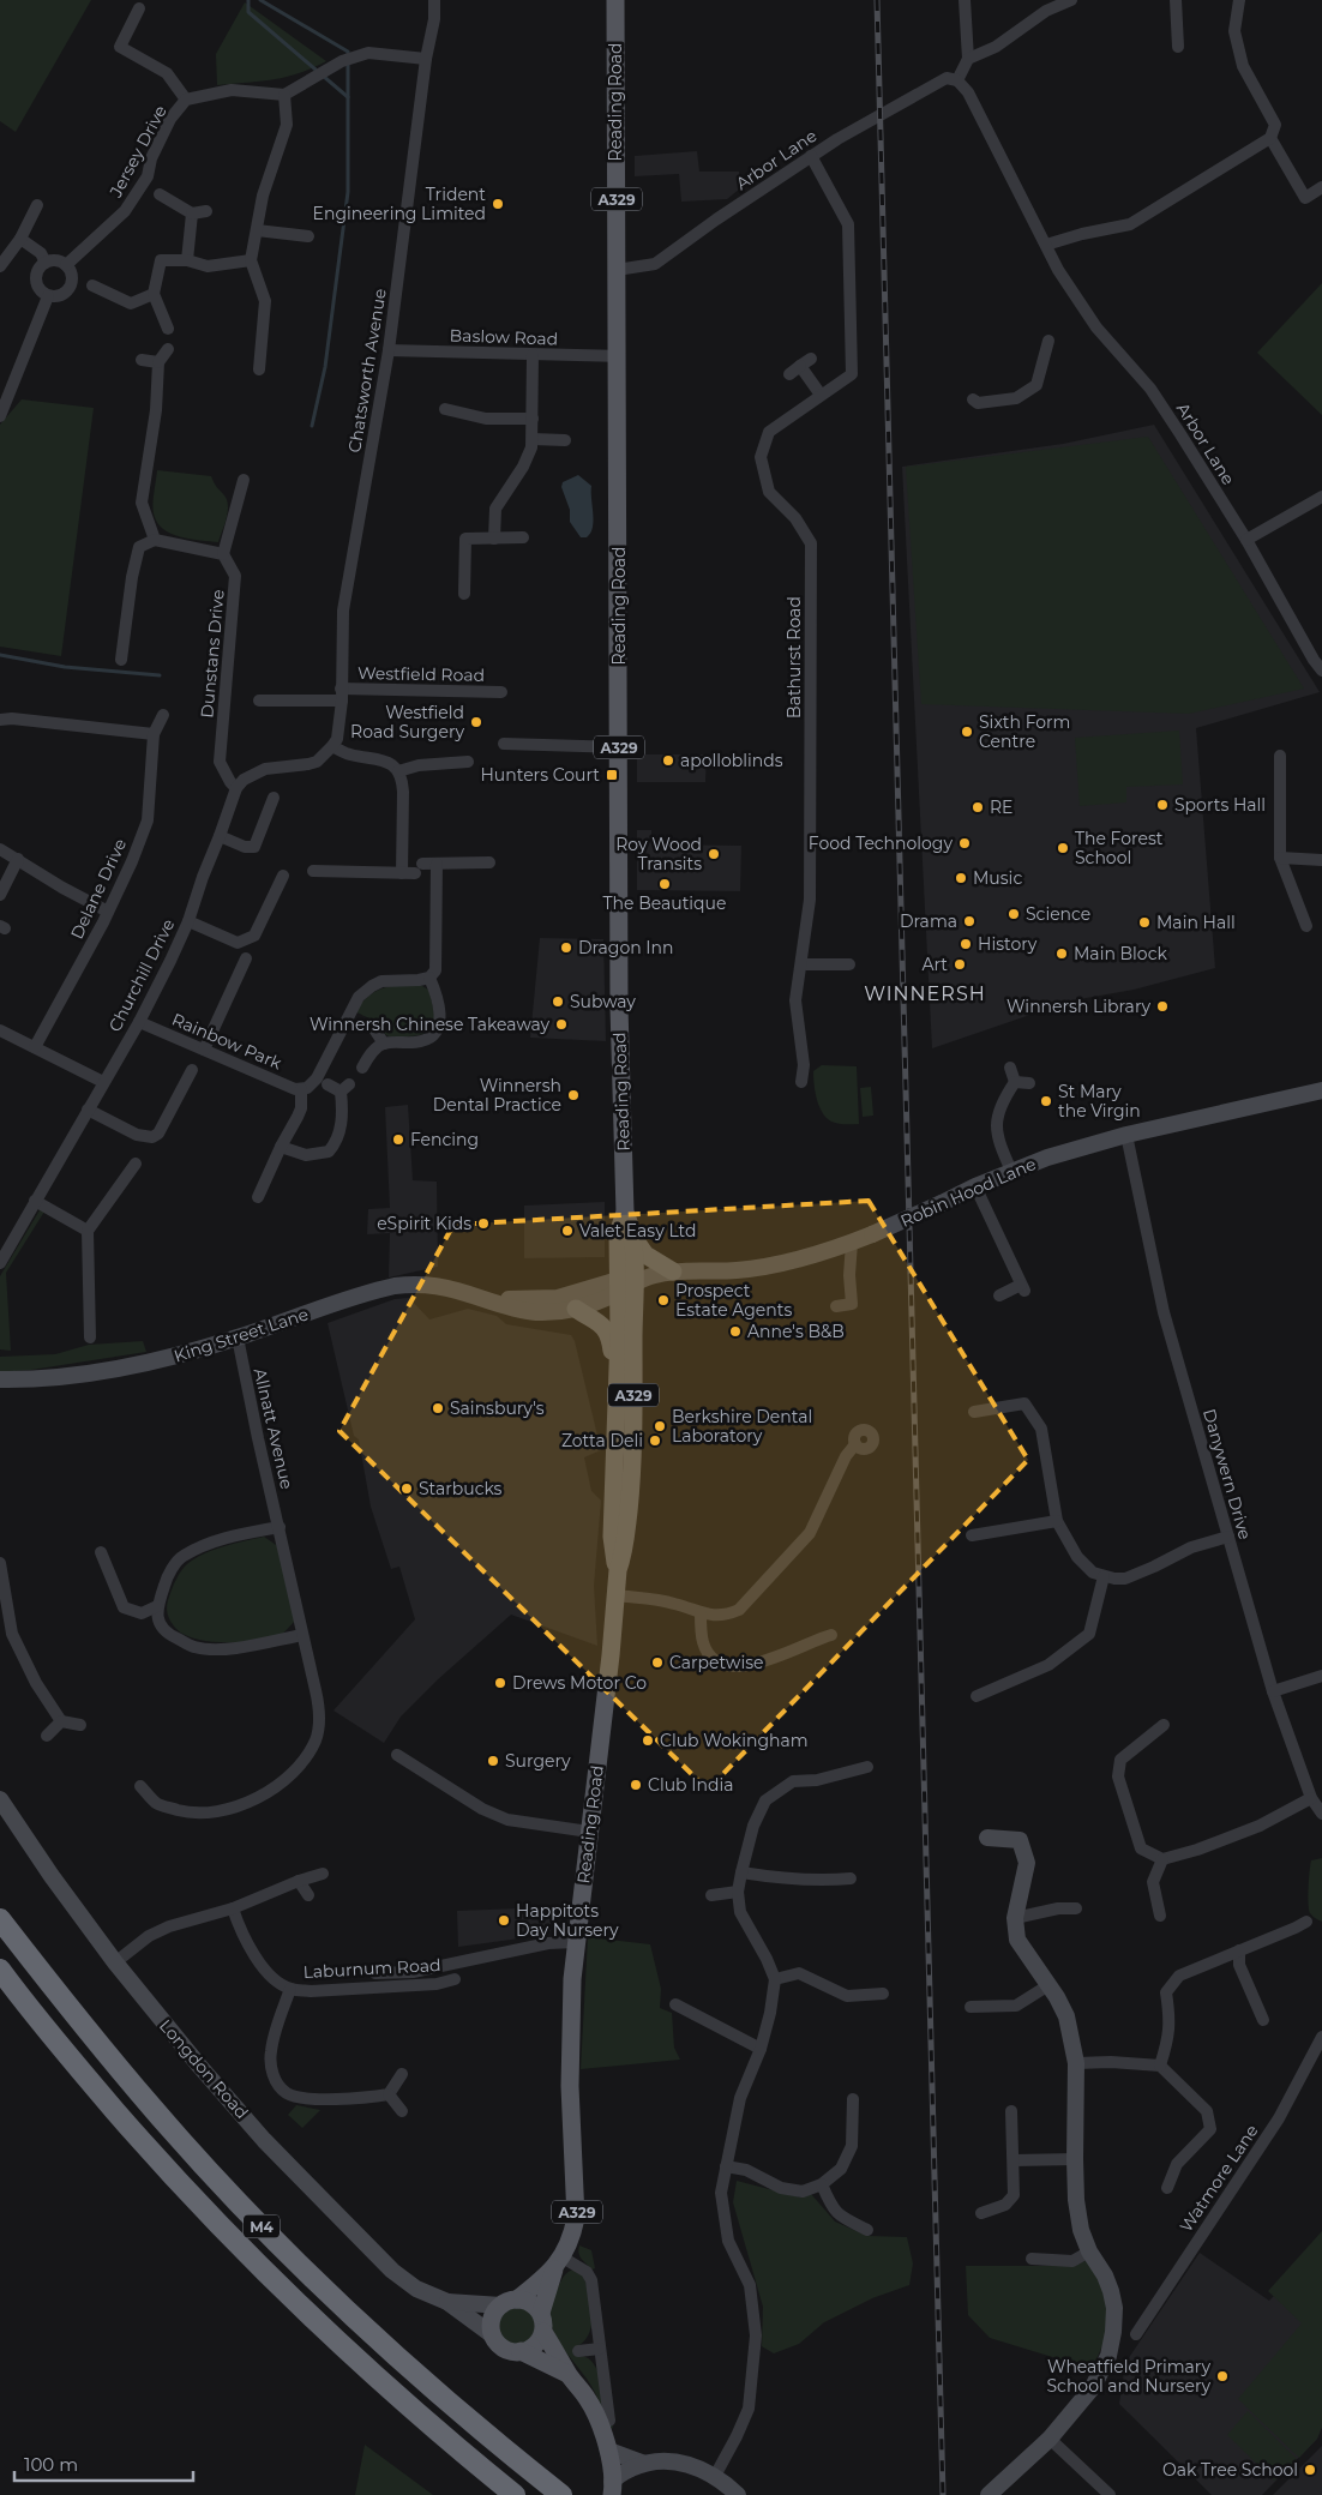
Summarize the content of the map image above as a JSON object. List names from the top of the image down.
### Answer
{
  "streets": {
    "highway": ["M4"],
    "main road": ["Reading Road", "A329"],
    "street": [
      "Jersey Drive",
      "Arbor Lane",
      "Baslow Road",
      "Chatsworth Avenue",
      "Dunstans Drive",
      "Bathurst Road",
      "Westfield Road",
      "Delane Drive",
      "Churchill Drive",
      "Rainbow Park",
      "Robin Hood Lane",
      "King Street Lane",
      "Allnatt Avenue",
      "Danywern Drive",
      "Laburnum Road",
      "Longdon Road",
      "Watmore Lane"
    ]
  },
  "crossings": [
    ["Reading Road", "Arbor Lane"],
    ["Reading Road", "Baslow Road"],
    ["Reading Road", "Robin Hood Lane"],
    ["Reading Road", "King Street Lane"],
    ["Reading Road", "Longdon Road"],
    ["Arbor Lane", "Bathurst Road"],
    ["Baslow Road", "Chatsworth Avenue"],
    ["Chatsworth Avenue", "Westfield Road"],
    ["Dunstans Drive", "Churchill Drive"],
    ["Churchill Drive", "Rainbow Park"],
    ["Robin Hood Lane", "King Street Lane"],
    ["Robin Hood Lane", "Danywern Drive"],
    ["King Street Lane", "Allnatt Avenue"]
  ],
  "districts": ["WINNERSH"],
  "places": {
    "other": [
      "Trident Engineering Limited",
      "Westfield Road Surgery",
      "Sixth Form Centre",
      "apolloblinds",
      "Sports Hall",
      "RE",
      "Food Technology",
      "The Forest School",
      "Roy Wood Transits",
      "Music",
      "The Beautique",
      "Science",
      "Drama",
      "Main Hall",
      "History",
      "Dragon Inn",
      "Main Block",
      "Art",
      "Subway",
      "Winnersh Library",
      "Winnersh Chinese Takeaway",
      "Winnersh Dental Practice",
      "St Mary the Virgin",
      "Fencing",
      "eSpirit Kids",
      "Valet Easy Ltd",
      "Prospect Estate Agents",
      "Anne's B&B",
      "Sainsbury's",
      "Berkshire Dental Laboratory",
      "Zotta Deli",
      "Starbucks",
      "Carpetwise",
      "Drews Motor Co",
      "Club Wokingham",
      "Surgery",
      "Club India",
      "Happitots Day Nursery",
      "Wheatfield Primary School and Nursery",
      "Oak Tree School"
    ],
    "transit": ["Hunters Court"]
  },
  "scale_bar": "100 m"
}
